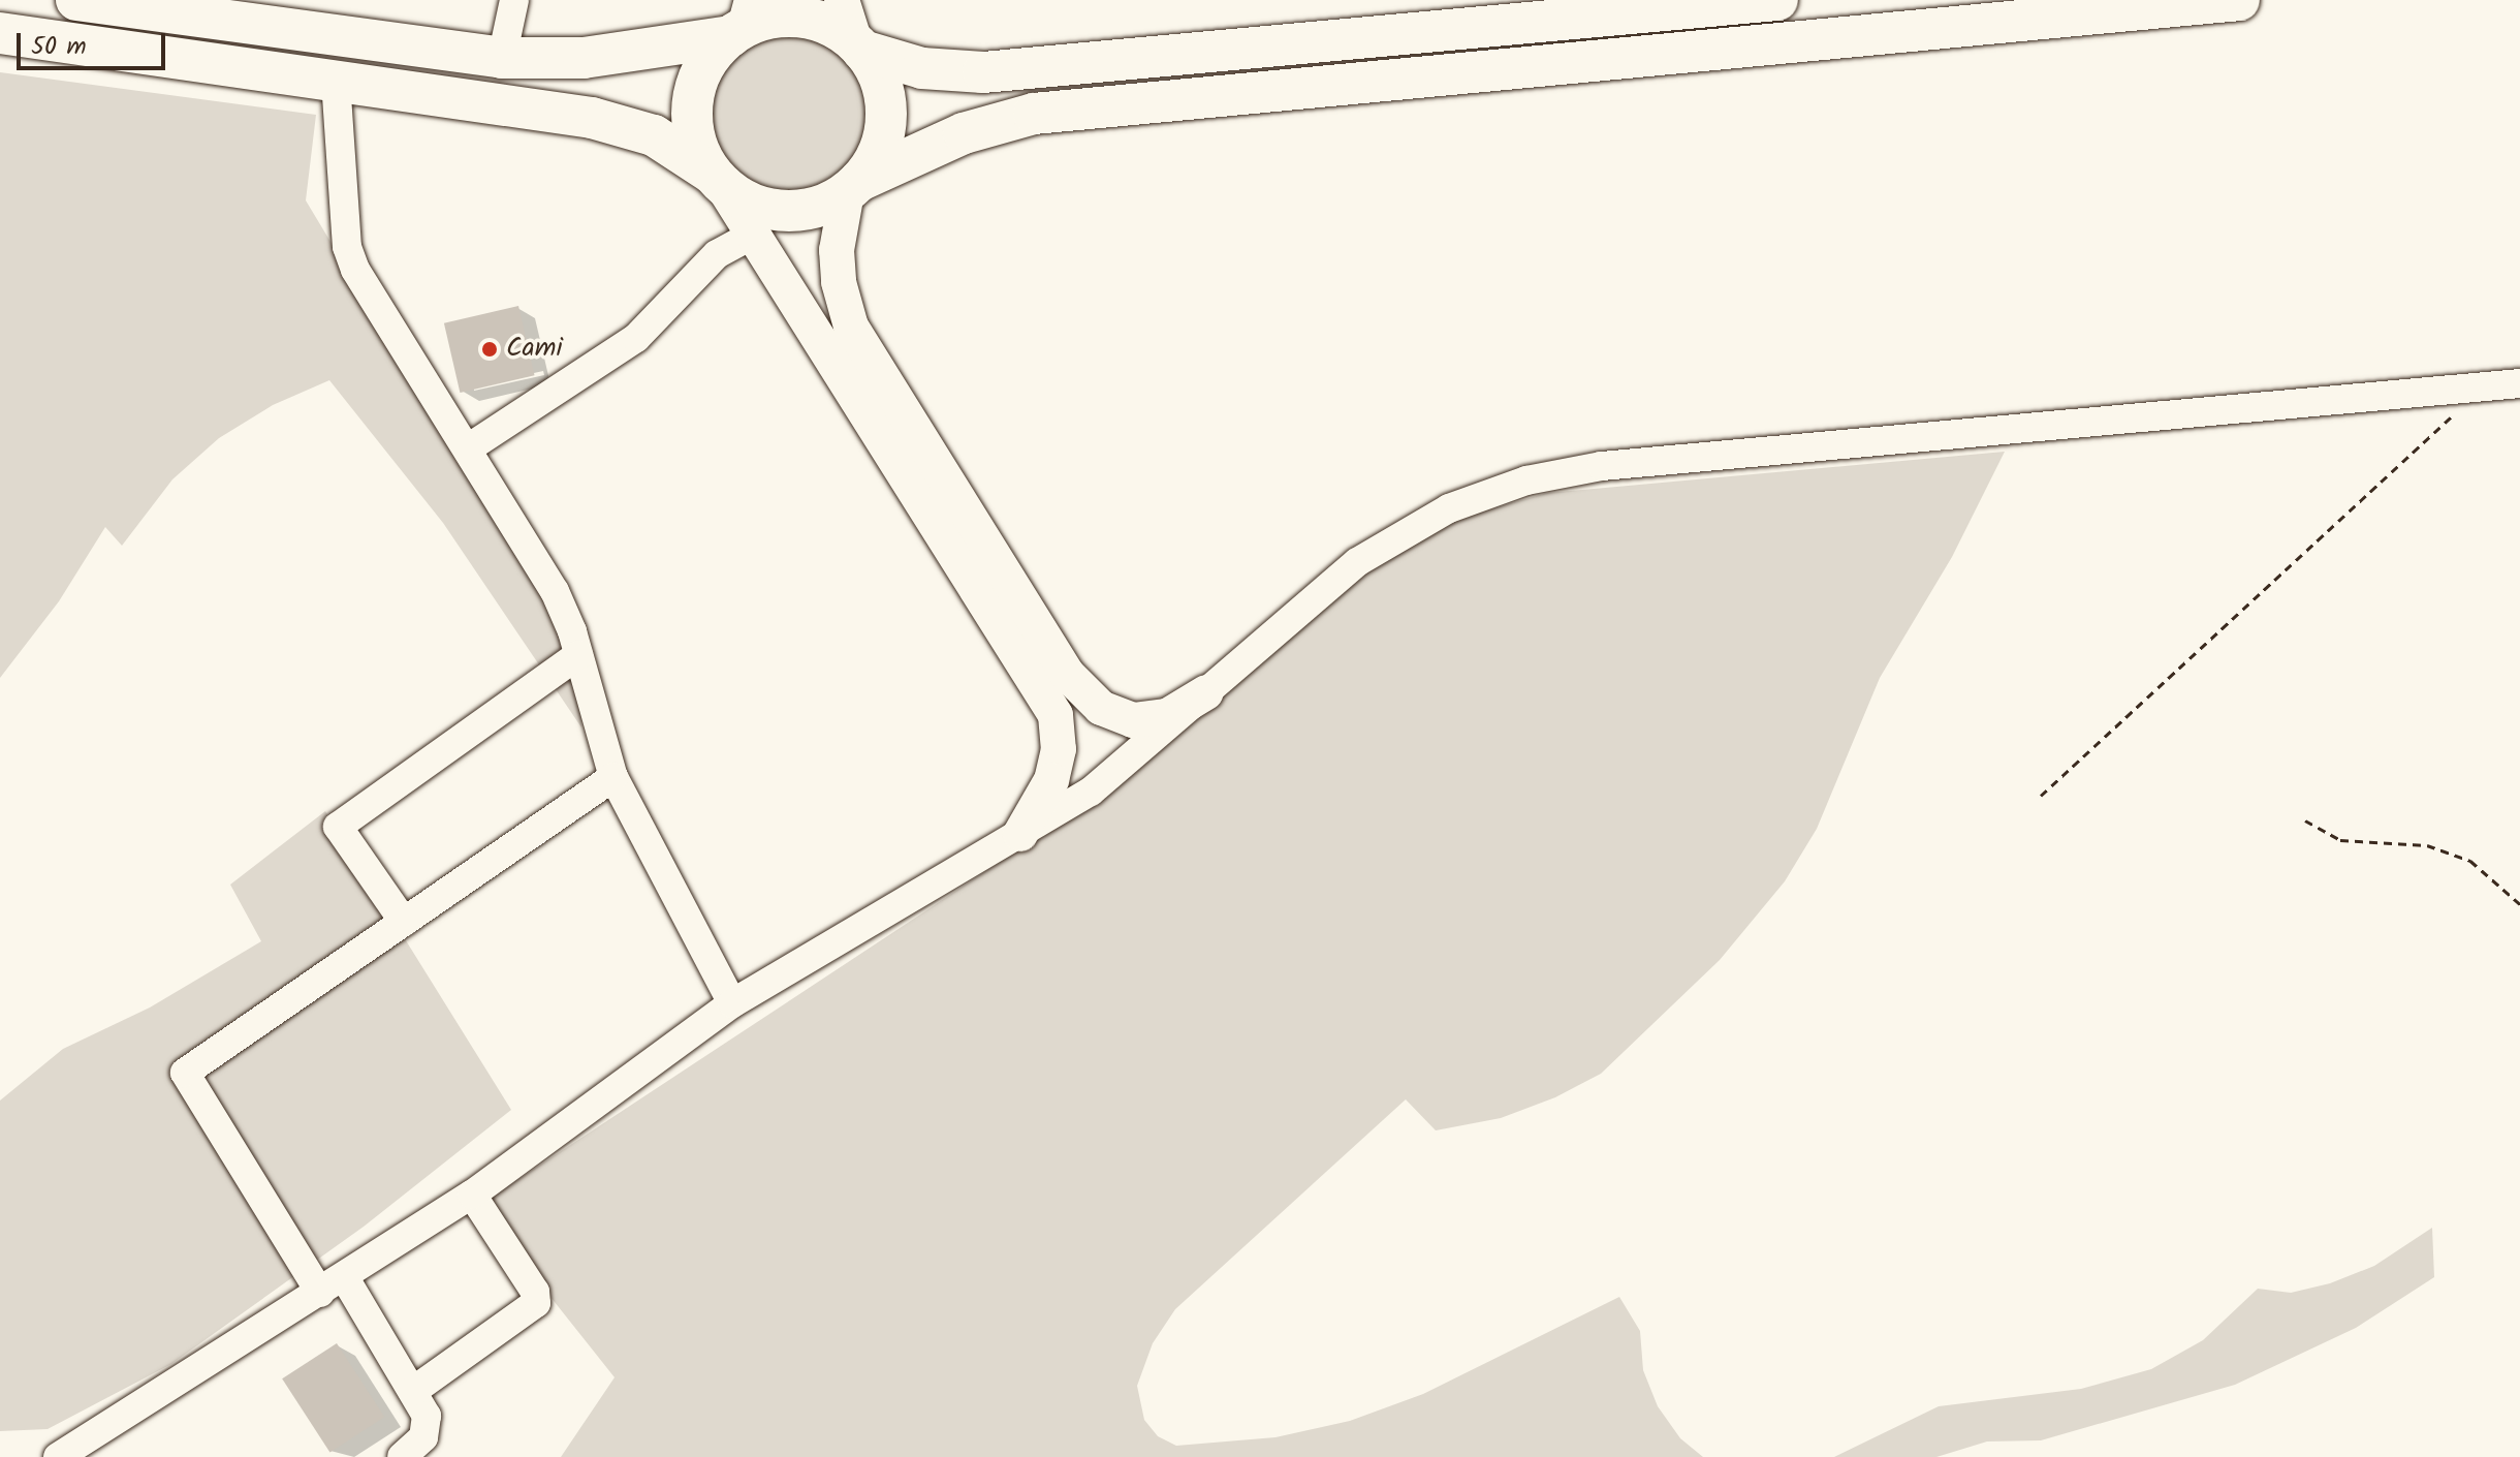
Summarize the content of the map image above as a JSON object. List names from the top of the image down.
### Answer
{
  "places": ["Cami"],
  "scale_bar": "50 m"
}
